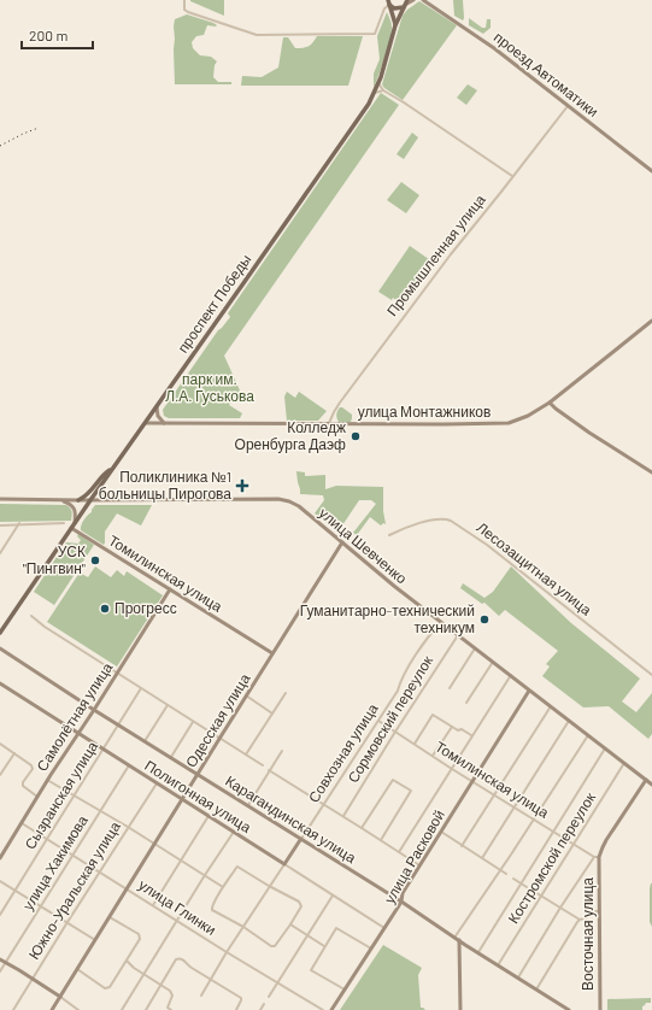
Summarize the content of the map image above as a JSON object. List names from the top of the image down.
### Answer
{
  "streets": {
    "main road": [
      "проезд Автоматики",
      "проспект Победы",
      "улица Монтажников",
      "улица Шевченко",
      "Томилинская улица",
      "Самолётная улица",
      "Одесская улица",
      "Совхозная улица",
      "Полигонная улица",
      "Карагандинская улица",
      "улица Расковой",
      "Восточная улица"
    ],
    "street": [
      "Промышленная улица",
      "Лесозащитная улица",
      "Сормовский переулок",
      "Сызранская улица",
      "Костромской переулок",
      "улица Хакимова",
      "Южно-Уральская улица",
      "улица Глинки"
    ]
  },
  "crossings": [
    ["проезд Автоматики", "Промышленная улица"],
    ["Промышленная улица", "улица Монтажников"],
    ["проспект Победы", "улица Монтажников"],
    ["проспект Победы", "улица Шевченко"],
    ["проспект Победы", "Томилинская улица"],
    ["улица Шевченко", "Сормовский переулок"],
    ["улица Шевченко", "Одесская улица"],
    ["улица Шевченко", "Совхозная улица"],
    ["улица Шевченко", "улица Расковой"],
    ["улица Шевченко", "Костромской переулок"],
    ["Томилинская улица", "Самолётная улица"],
    ["Томилинская улица", "Сормовский переулок"],
    ["Томилинская улица", "Одесская улица"],
    ["Томилинская улица", "Совхозная улица"],
    ["Томилинская улица", "улица Расковой"],
    ["Томилинская улица", "Костромской переулок"],
    ["Самолётная улица", "Полигонная улица"],
    ["Самолётная улица", "Карагандинская улица"],
    ["Самолётная улица", "улица Глинки"],
    ["Одесская улица", "Полигонная улица"],
    ["Одесская улица", "Карагандинская улица"],
    ["Одесская улица", "улица Глинки"],
    ["Совхозная улица", "Полигонная улица"],
    ["Совхозная улица", "Карагандинская улица"],
    ["Совхозная улица", "улица Глинки"],
    ["Сызранская улица", "Полигонная улица"],
    ["Сызранская улица", "Карагандинская улица"],
    ["Сызранская улица", "улица Глинки"],
    ["Полигонная улица", "улица Расковой"],
    ["Полигонная улица", "улица Хакимова"],
    ["Полигонная улица", "Южно-Уральская улица"],
    ["Карагандинская улица", "улица Расковой"],
    ["Карагандинская улица", "Костромской переулок"],
    ["улица Хакимова", "улица Глинки"],
    ["Южно-Уральская улица", "улица Глинки"]
  ],
  "parks": ["парк им. Л.А. Гуськова"],
  "places": {
    "other": [
      "Колледж Оренбурга Даэф",
      "УСК \"Пингвин\"",
      "Прогресс",
      "Гуманитарно-технический техникум"
    ],
    "health": ["Поликлиника №1 больницы Пирогова"]
  },
  "scale_bar": "200 m"
}
